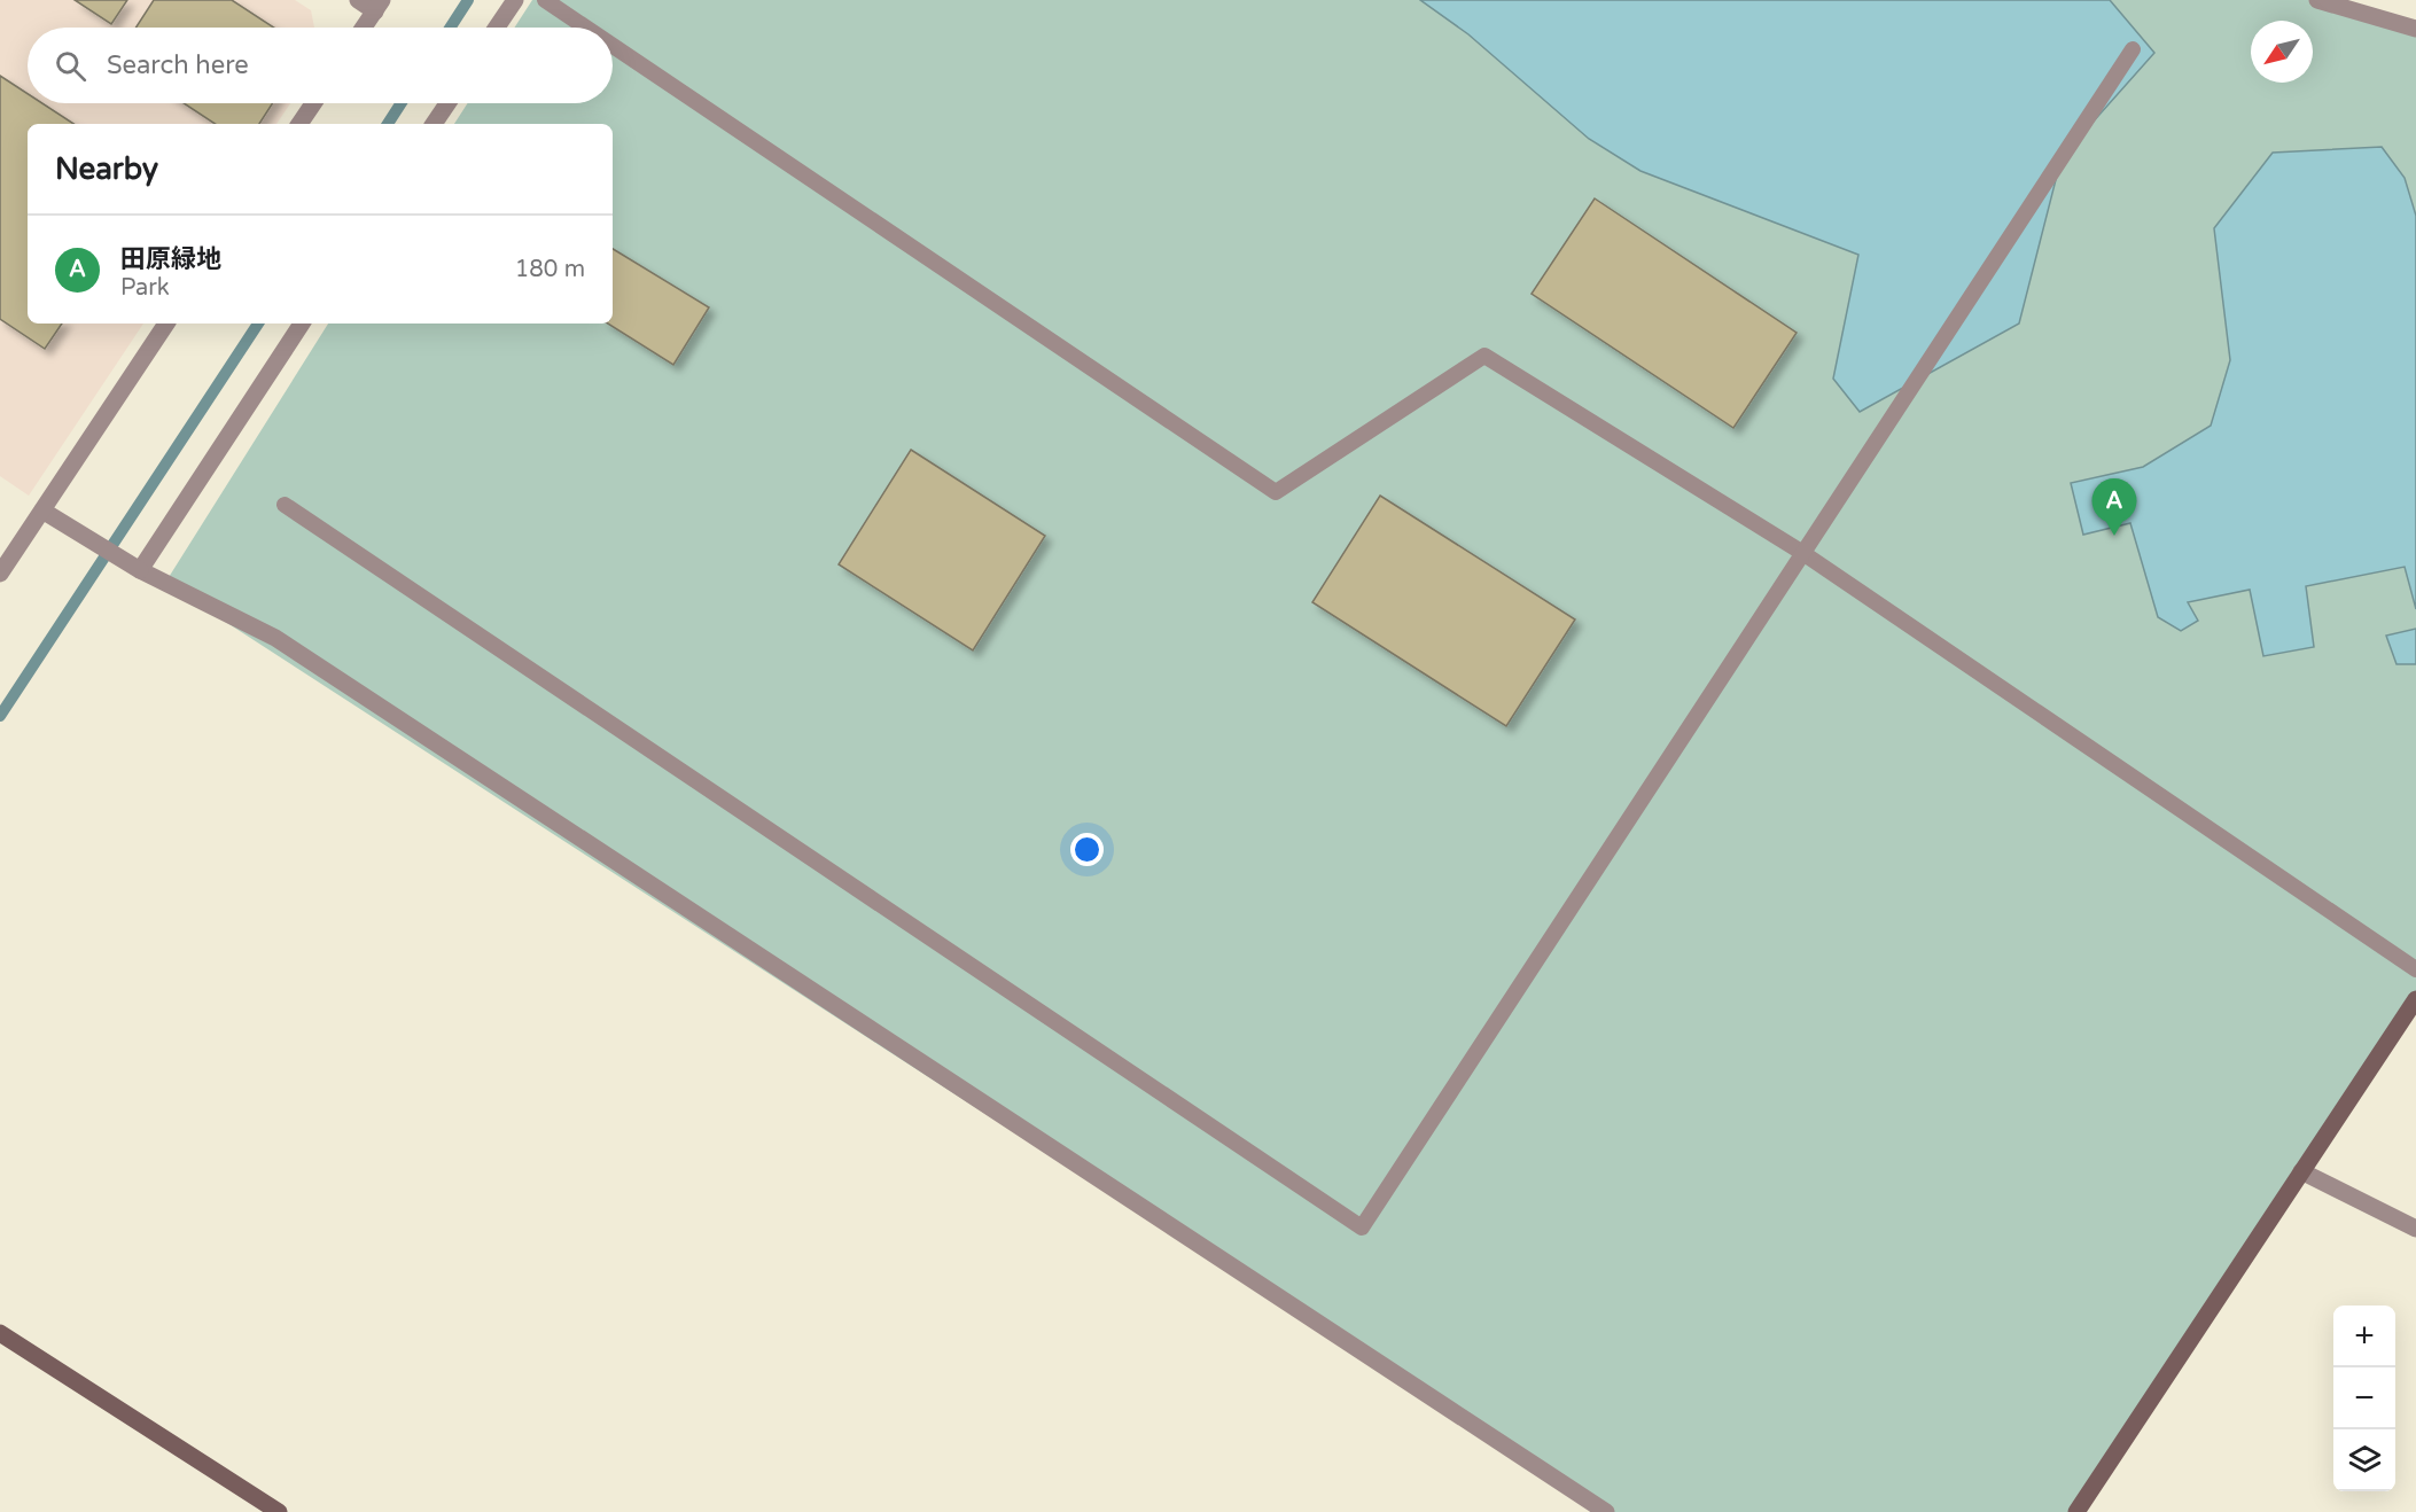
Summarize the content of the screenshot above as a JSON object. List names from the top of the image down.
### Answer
{
  "north": "bottom left",
  "page": {
    "search": "Search here",
    "heading": "Nearby",
    "list": [
      {
        "mark": "A",
        "name": "田原緑地",
        "note": "Park",
        "value": "180 m"
      }
    ],
    "pins": "A",
    "map_buttons": ["+", "−"]
  }
}
